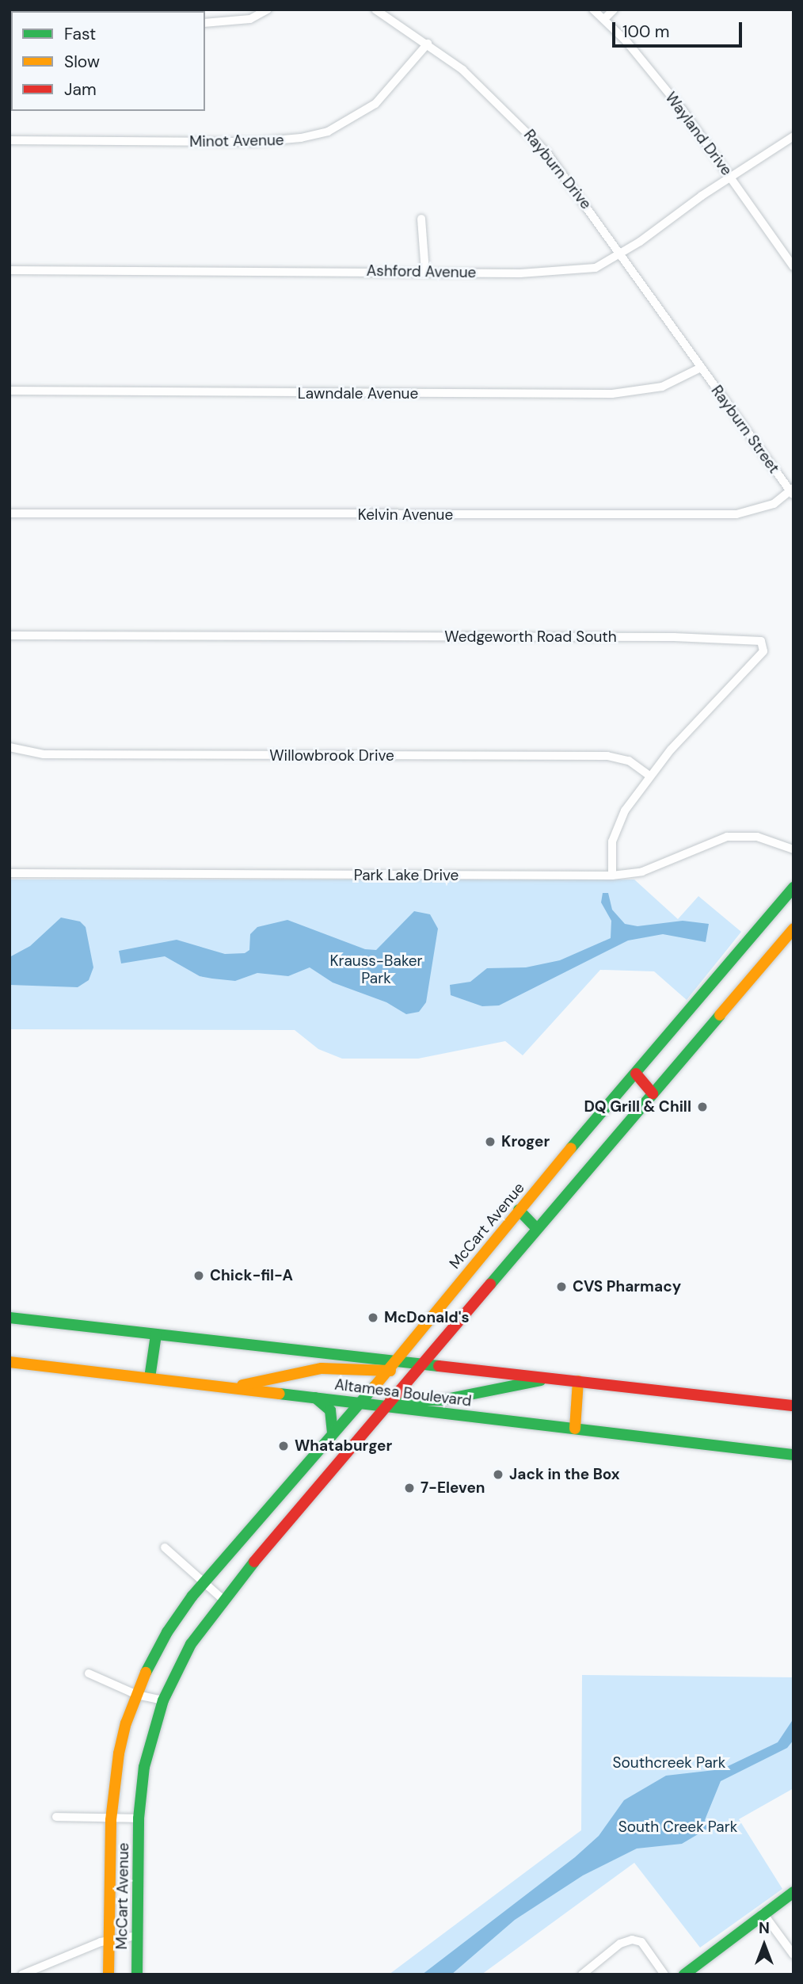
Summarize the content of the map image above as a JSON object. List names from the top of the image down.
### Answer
{
  "streets": {
    "main road": ["McCart Avenue", "Altamesa Boulevard"],
    "street": [
      "Wayland Drive",
      "Minot Avenue",
      "Rayburn Drive",
      "Ashford Avenue",
      "Lawndale Avenue",
      "Rayburn Street",
      "Kelvin Avenue",
      "Wedgeworth Road South",
      "Willowbrook Drive",
      "Park Lake Drive"
    ]
  },
  "crossings": [
    ["Wayland Drive", "Ashford Avenue"],
    ["Minot Avenue", "Rayburn Drive"],
    ["Rayburn Drive", "Ashford Avenue"],
    ["Rayburn Drive", "Lawndale Avenue"],
    ["Rayburn Drive", "Rayburn Street"],
    ["Lawndale Avenue", "Rayburn Street"],
    ["Rayburn Street", "Kelvin Avenue"],
    ["Wedgeworth Road South", "Willowbrook Drive"],
    ["Wedgeworth Road South", "Park Lake Drive"],
    ["McCart Avenue", "Altamesa Boulevard"]
  ],
  "parks": ["Krauss-Baker Park", "Southcreek Park", "South Creek Park"],
  "places": [
    "DQ Grill & Chill",
    "Kroger",
    "Chick-fil-A",
    "CVS Pharmacy",
    "McDonald's",
    "Whataburger",
    "Jack in the Box",
    "7-Eleven"
  ],
  "legend": ["Fast", "Slow", "Jam"],
  "scale_bar": "100 m",
  "north": "top"
}
